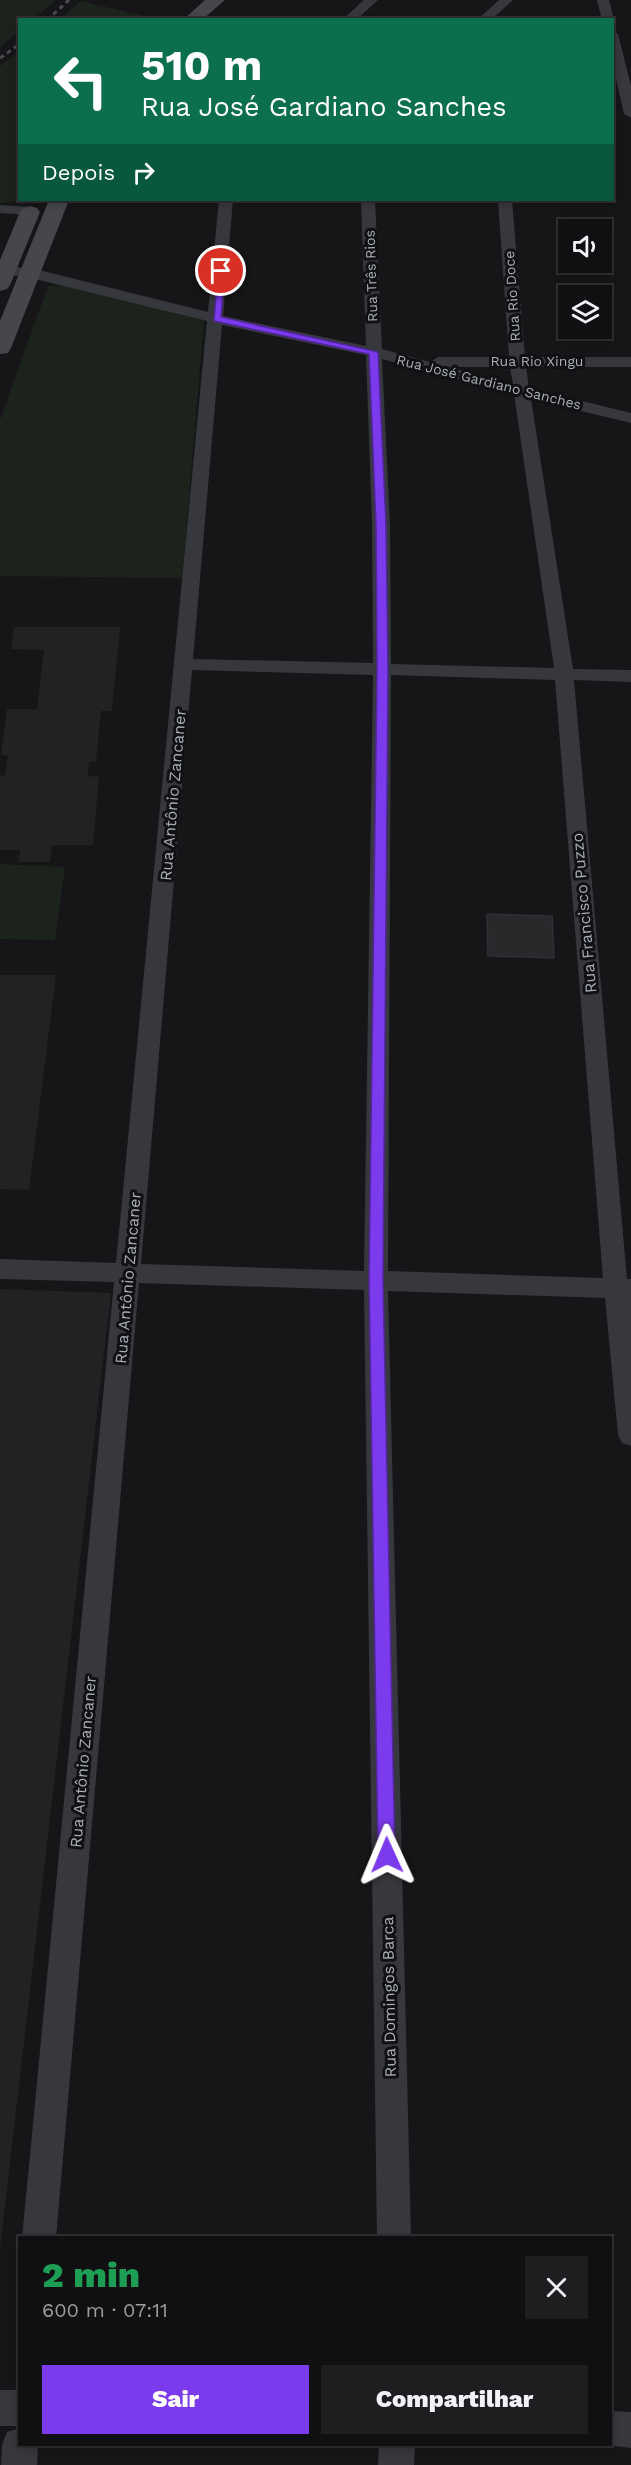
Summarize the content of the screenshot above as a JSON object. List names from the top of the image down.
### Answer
{
  "streets": {
    "street": [
      "Rua Três Rios",
      "Rua Rio Doce",
      "Rua Rio Xingu",
      "Rua José Gardiano Sanches",
      "Rua Antônio Zancaner",
      "Rua Francisco Puzzo",
      "Rua Domingos Barca"
    ]
  },
  "crossings": [
    ["Rua Três Rios", "Rua José Gardiano Sanches"],
    ["Rua Três Rios", "Rua Domingos Barca"],
    ["Rua Rio Doce", "Rua Rio Xingu"],
    ["Rua Rio Doce", "Rua José Gardiano Sanches"],
    ["Rua Rio Doce", "Rua Francisco Puzzo"],
    ["Rua Rio Xingu", "Rua José Gardiano Sanches"],
    ["Rua José Gardiano Sanches", "Rua Antônio Zancaner"],
    ["Rua José Gardiano Sanches", "Rua Francisco Puzzo"],
    ["Rua José Gardiano Sanches", "Rua Domingos Barca"]
  ],
  "page": {
    "turn": ["510 m", "Rua José Gardiano Sanches"],
    "then": "Depois",
    "heading": ["2 min", "600 m · 07:11"],
    "buttons": ["Sair", "Compartilhar"]
  }
}
